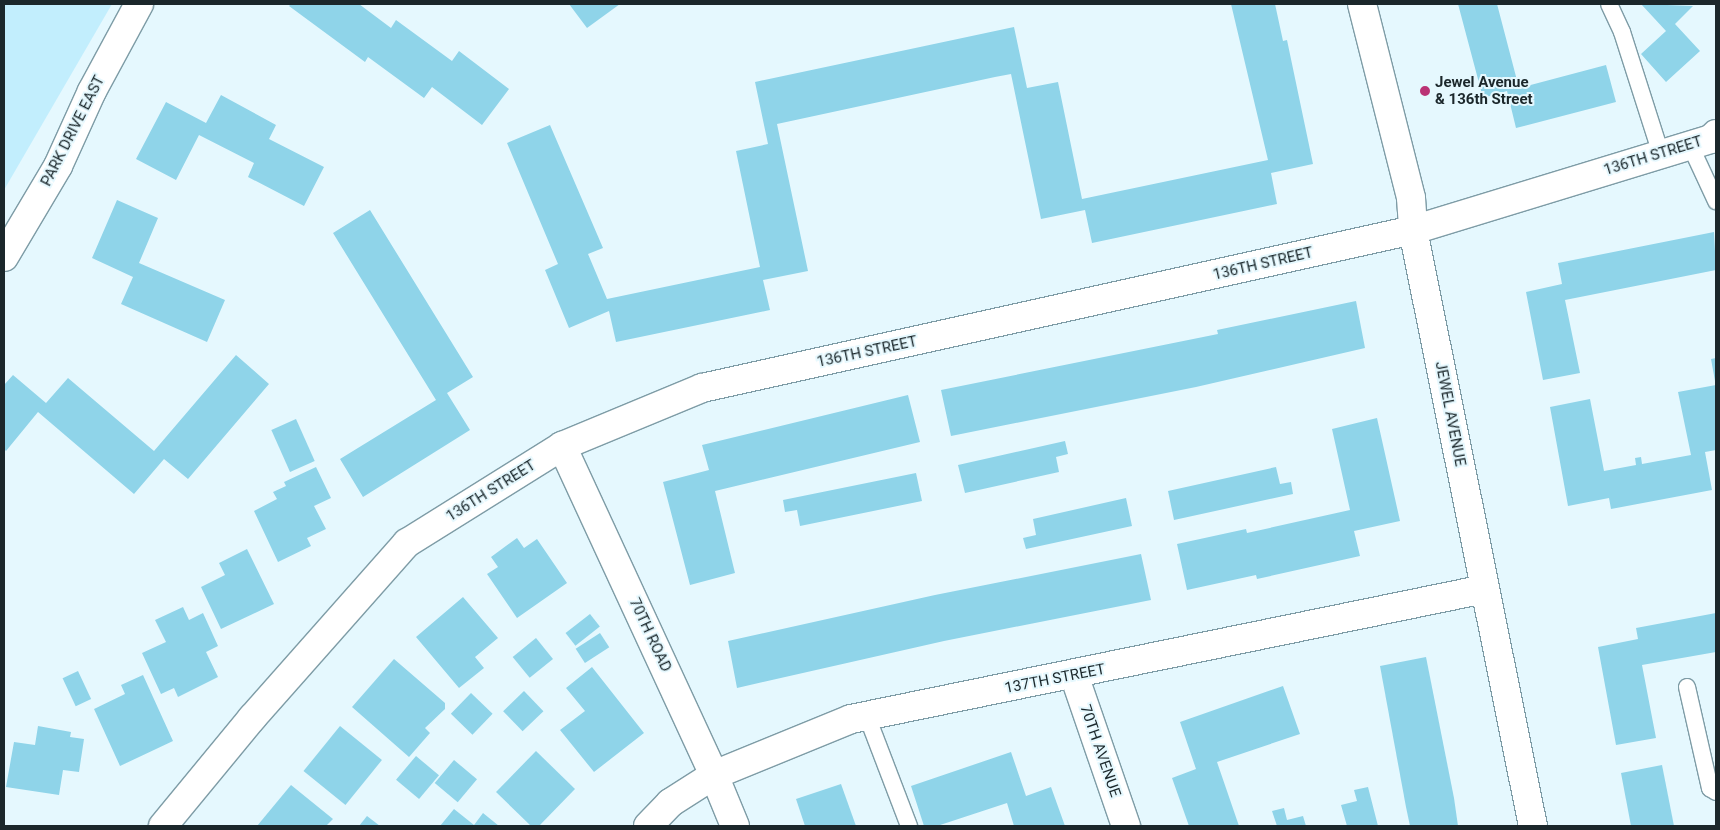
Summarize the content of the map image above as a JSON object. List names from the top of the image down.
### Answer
{
  "streets": {
    "street": [
      "PARK DRIVE EAST",
      "136TH STREET",
      "JEWEL AVENUE",
      "70TH ROAD",
      "137TH STREET",
      "70TH AVENUE"
    ]
  },
  "crossings": [
    ["136TH STREET", "JEWEL AVENUE"],
    ["136TH STREET", "70TH ROAD"],
    ["JEWEL AVENUE", "137TH STREET"],
    ["70TH ROAD", "137TH STREET"],
    ["137TH STREET", "70TH AVENUE"]
  ],
  "places": ["Jewel Avenue & 136th Street"]
}
